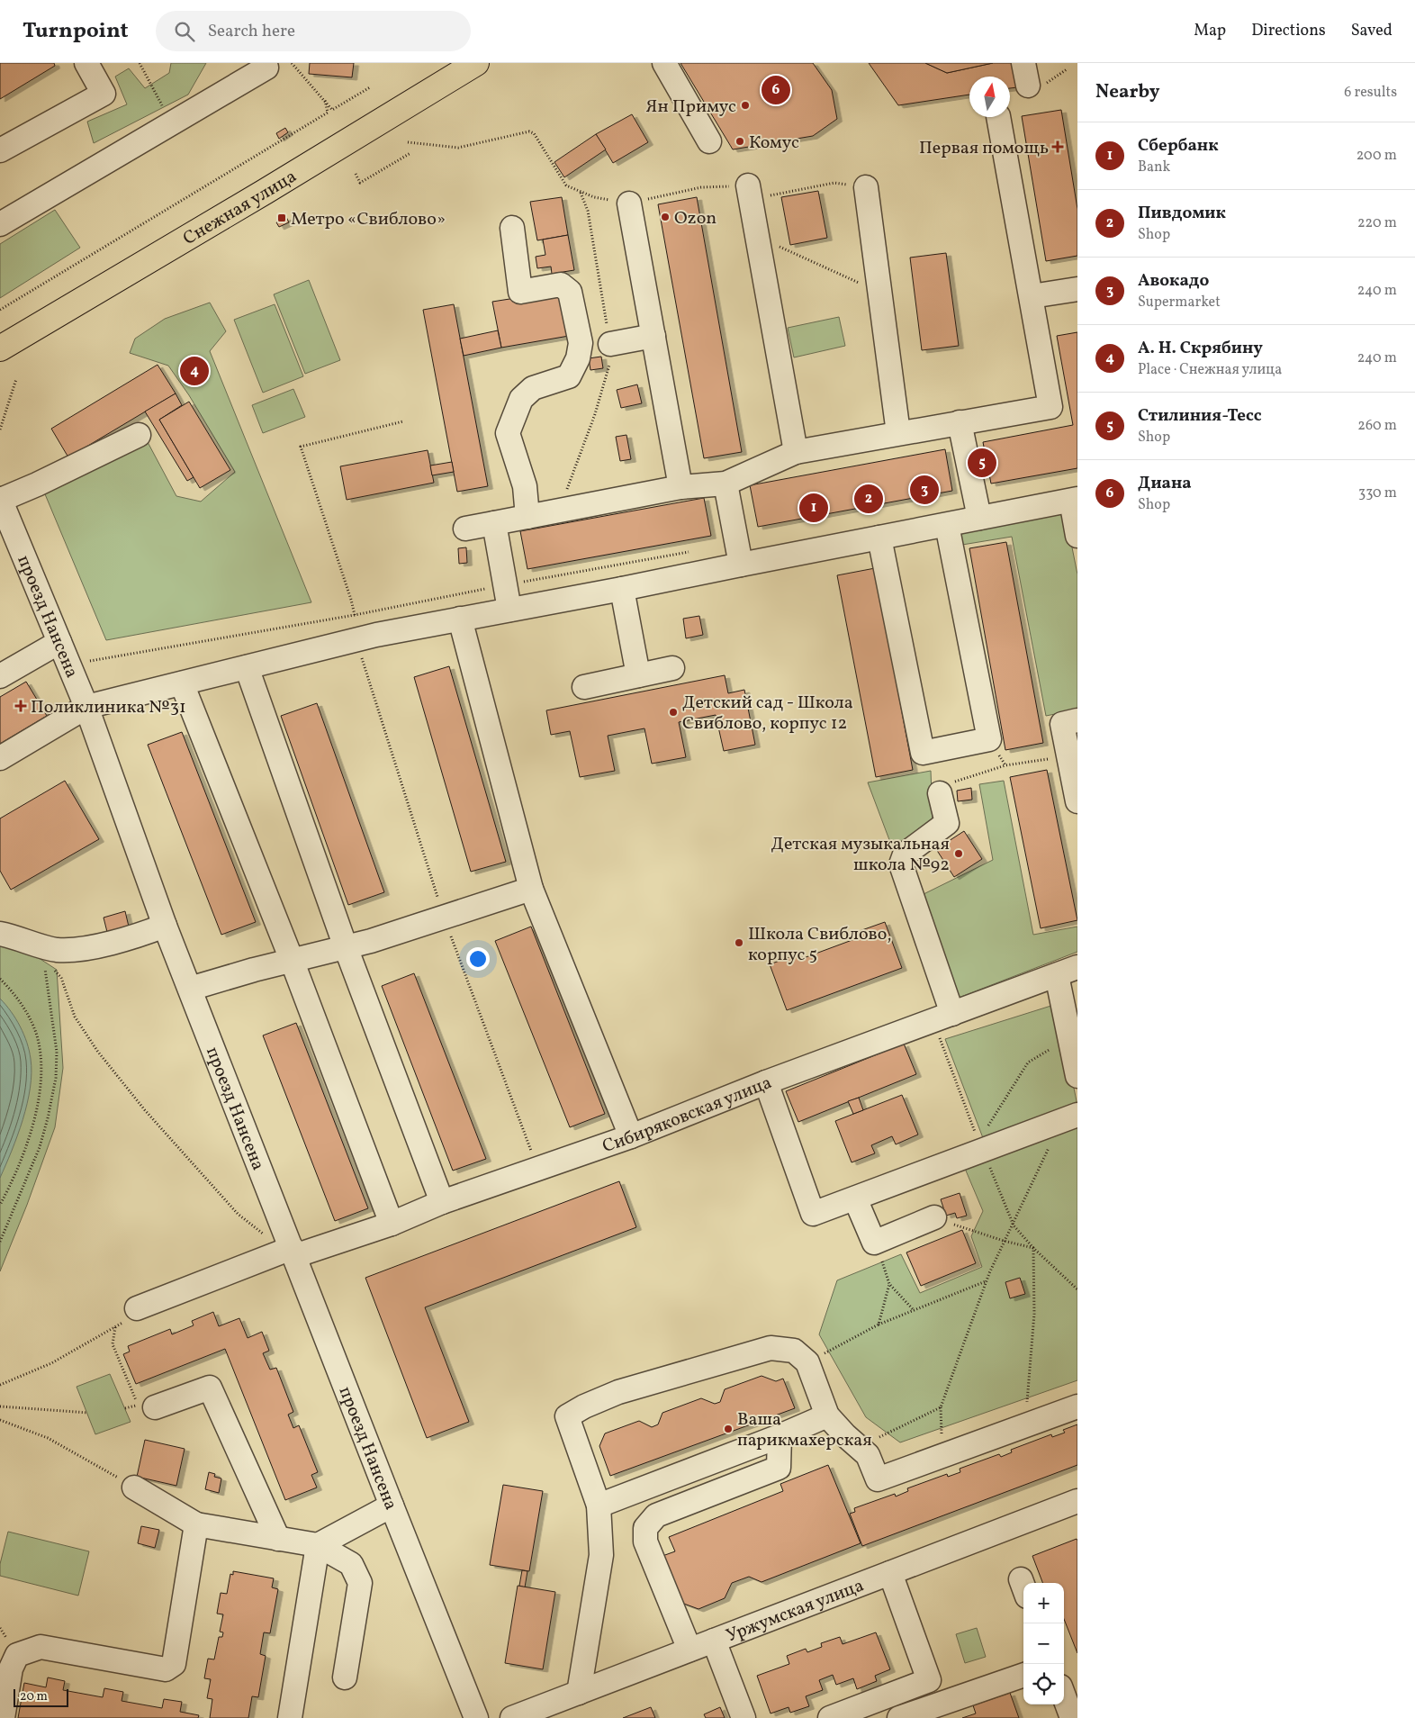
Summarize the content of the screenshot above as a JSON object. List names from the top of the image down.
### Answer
{
  "streets": {
    "main road": ["Снежная улица"],
    "street": ["проезд Нансена", "Сибиряковская улица", "Уржумская улица"]
  },
  "crossings": [
    ["проезд Нансена", "Сибиряковская улица"]
  ],
  "places": {
    "other": [
      "Ян Примус",
      "Комус",
      "Ozon",
      "Детский сад - Школа Свиблово, корпус 12",
      "Детская музыкальная школа №92",
      "Школа Свиблово, корпус 5",
      "Ваша парикмахерская"
    ],
    "health": ["Первая помощь", "Поликлиника №31"],
    "transit": ["Метро «Свиблово»"]
  },
  "scale_bar": "20 m",
  "north": "top",
  "page": {
    "header": "Turnpoint",
    "search": "Search here",
    "nav": ["Map", "Directions", "Saved"],
    "heading": ["Nearby", "6 results"],
    "pins": [
      "6",
      "4",
      "5",
      "3",
      "2",
      "1"
    ],
    "list": [
      {
        "mark": "1",
        "name": "Сбербанк",
        "note": "Bank",
        "value": "200 m"
      },
      {
        "mark": "2",
        "name": "Пивдомик",
        "note": "Shop",
        "value": "220 m"
      },
      {
        "mark": "3",
        "name": "Авокадо",
        "note": "Supermarket",
        "value": "240 m"
      },
      {
        "mark": "4",
        "name": "А. Н. Скрябину",
        "note": "Place · Снежная улица",
        "value": "240 m"
      },
      {
        "mark": "5",
        "name": "Стилиния-Тесс",
        "note": "Shop",
        "value": "260 m"
      },
      {
        "mark": "6",
        "name": "Диана",
        "note": "Shop",
        "value": "330 m"
      }
    ],
    "map_buttons": ["+", "−"],
    "scale": "20 m"
  }
}
